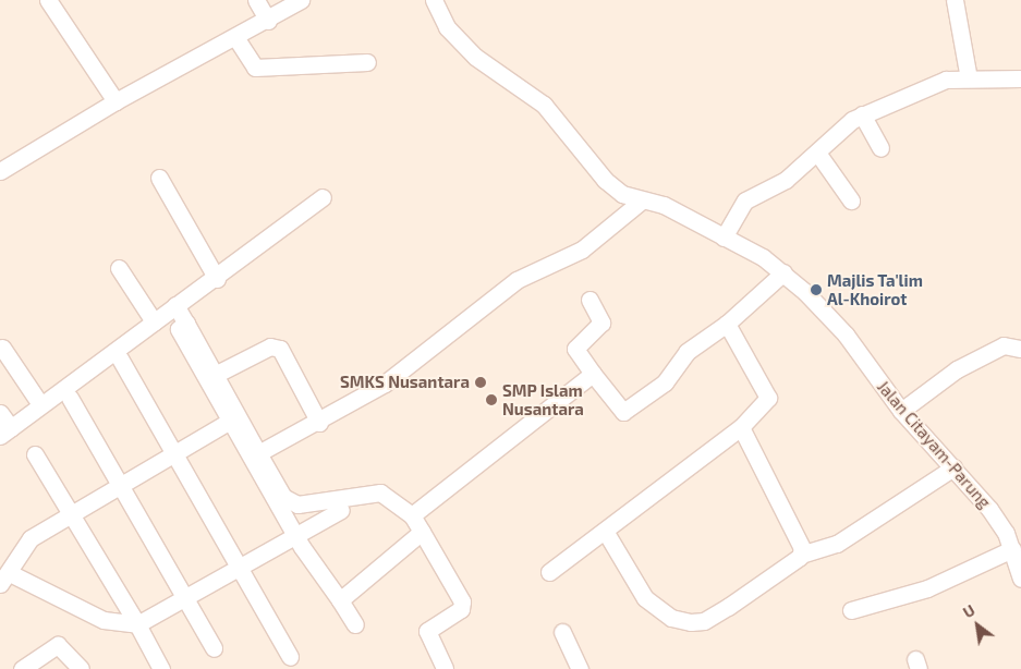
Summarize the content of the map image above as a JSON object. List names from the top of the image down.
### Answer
{
  "streets": {
    "street": ["Jalan Citayam-Parung"]
  },
  "places": ["Majlis Ta'lim Al-Khoirot", "SMKS Nusantara", "SMP Islam Nusantara"],
  "north": "top left"
}
